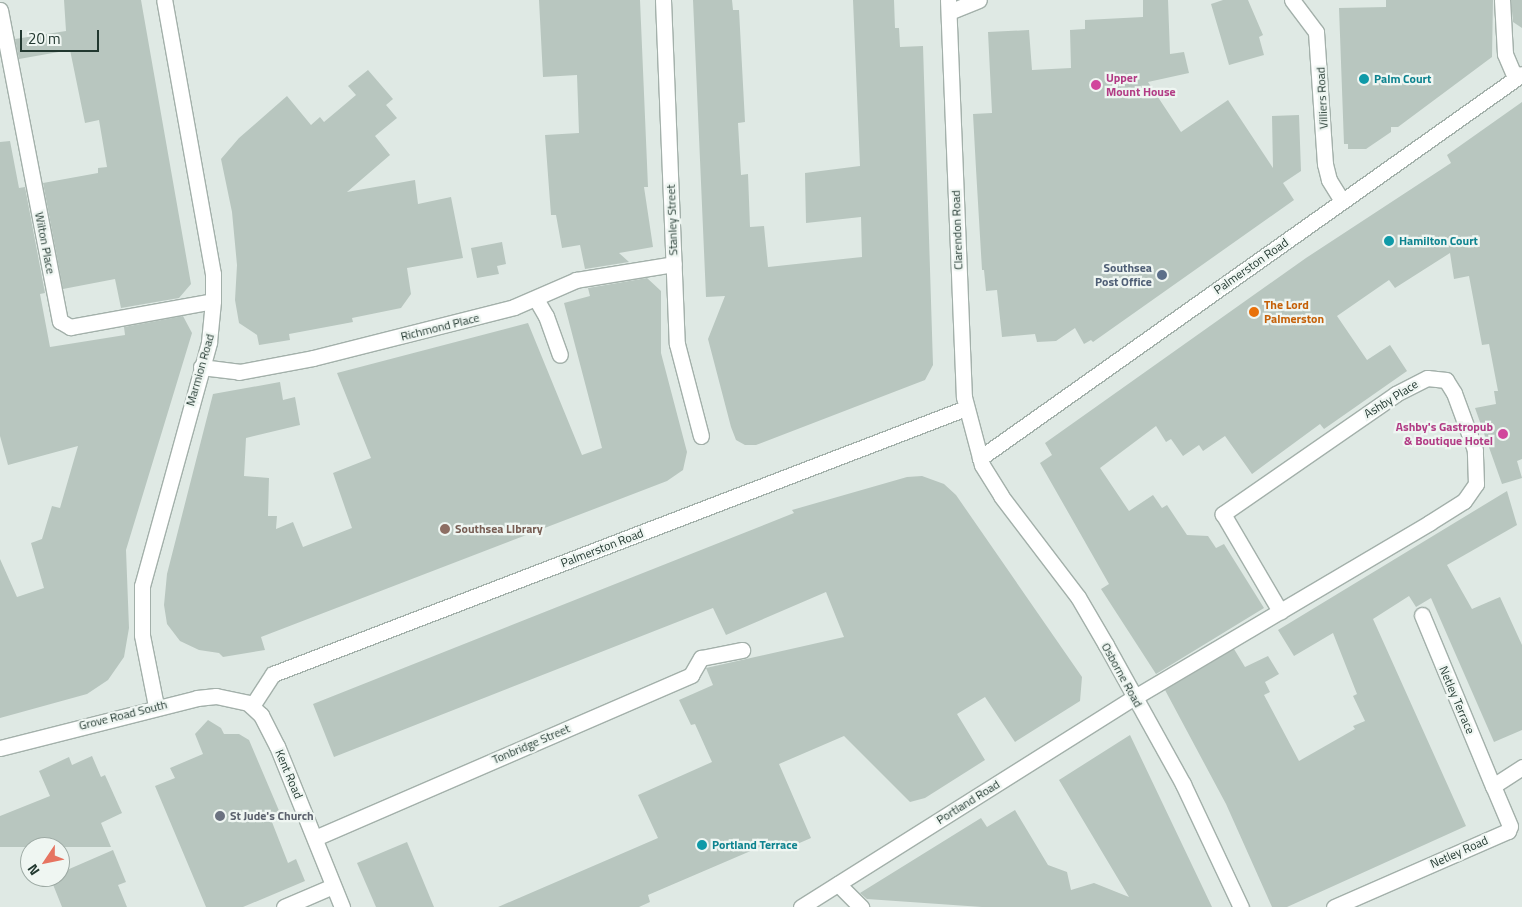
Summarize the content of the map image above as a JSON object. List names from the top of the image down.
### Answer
{
  "streets": {
    "street": [
      "Villiers Road",
      "Stanley Street",
      "Clarendon Road",
      "Wilton Place",
      "Palmerston Road",
      "Richmond Place",
      "Marmion Road",
      "Ashby Place",
      "Osborne Road",
      "Netley Terrace",
      "Grove Road South",
      "Tonbridge Street",
      "Kent Road",
      "Portland Road",
      "Netley Road"
    ]
  },
  "crossings": [
    ["Villiers Road", "Palmerston Road"],
    ["Stanley Street", "Richmond Place"],
    ["Clarendon Road", "Palmerston Road"],
    ["Clarendon Road", "Osborne Road"],
    ["Wilton Place", "Marmion Road"],
    ["Palmerston Road", "Osborne Road"],
    ["Palmerston Road", "Grove Road South"],
    ["Palmerston Road", "Kent Road"],
    ["Richmond Place", "Marmion Road"],
    ["Marmion Road", "Grove Road South"],
    ["Ashby Place", "Osborne Road"],
    ["Ashby Place", "Portland Road"],
    ["Osborne Road", "Portland Road"],
    ["Netley Terrace", "Netley Road"],
    ["Grove Road South", "Kent Road"],
    ["Tonbridge Street", "Kent Road"]
  ],
  "places": [
    "Palm Court",
    "Upper Mount House",
    "Hamilton Court",
    "Southsea Post Office",
    "The Lord Palmerston",
    "Ashby's Gastropub & Boutique Hotel",
    "Southsea LIbrary",
    "St Jude's Church",
    "Portland Terrace"
  ],
  "scale_bar": "20 m",
  "north": "bottom left"
}
